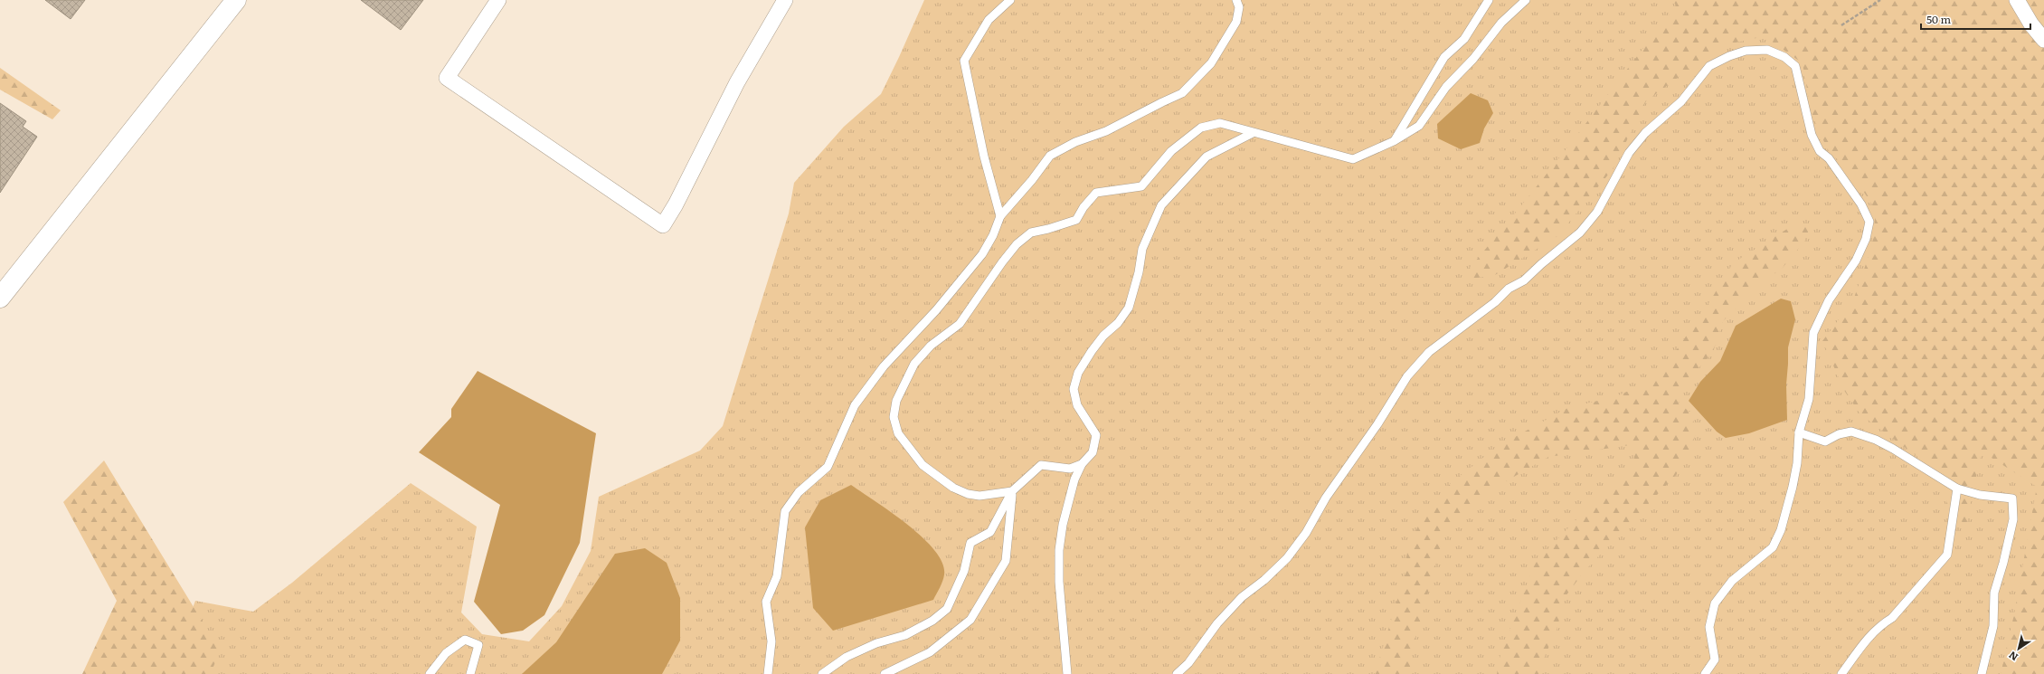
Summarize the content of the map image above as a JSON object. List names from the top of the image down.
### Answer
{
  "scale_bar": "50 m",
  "north": "bottom left"
}
